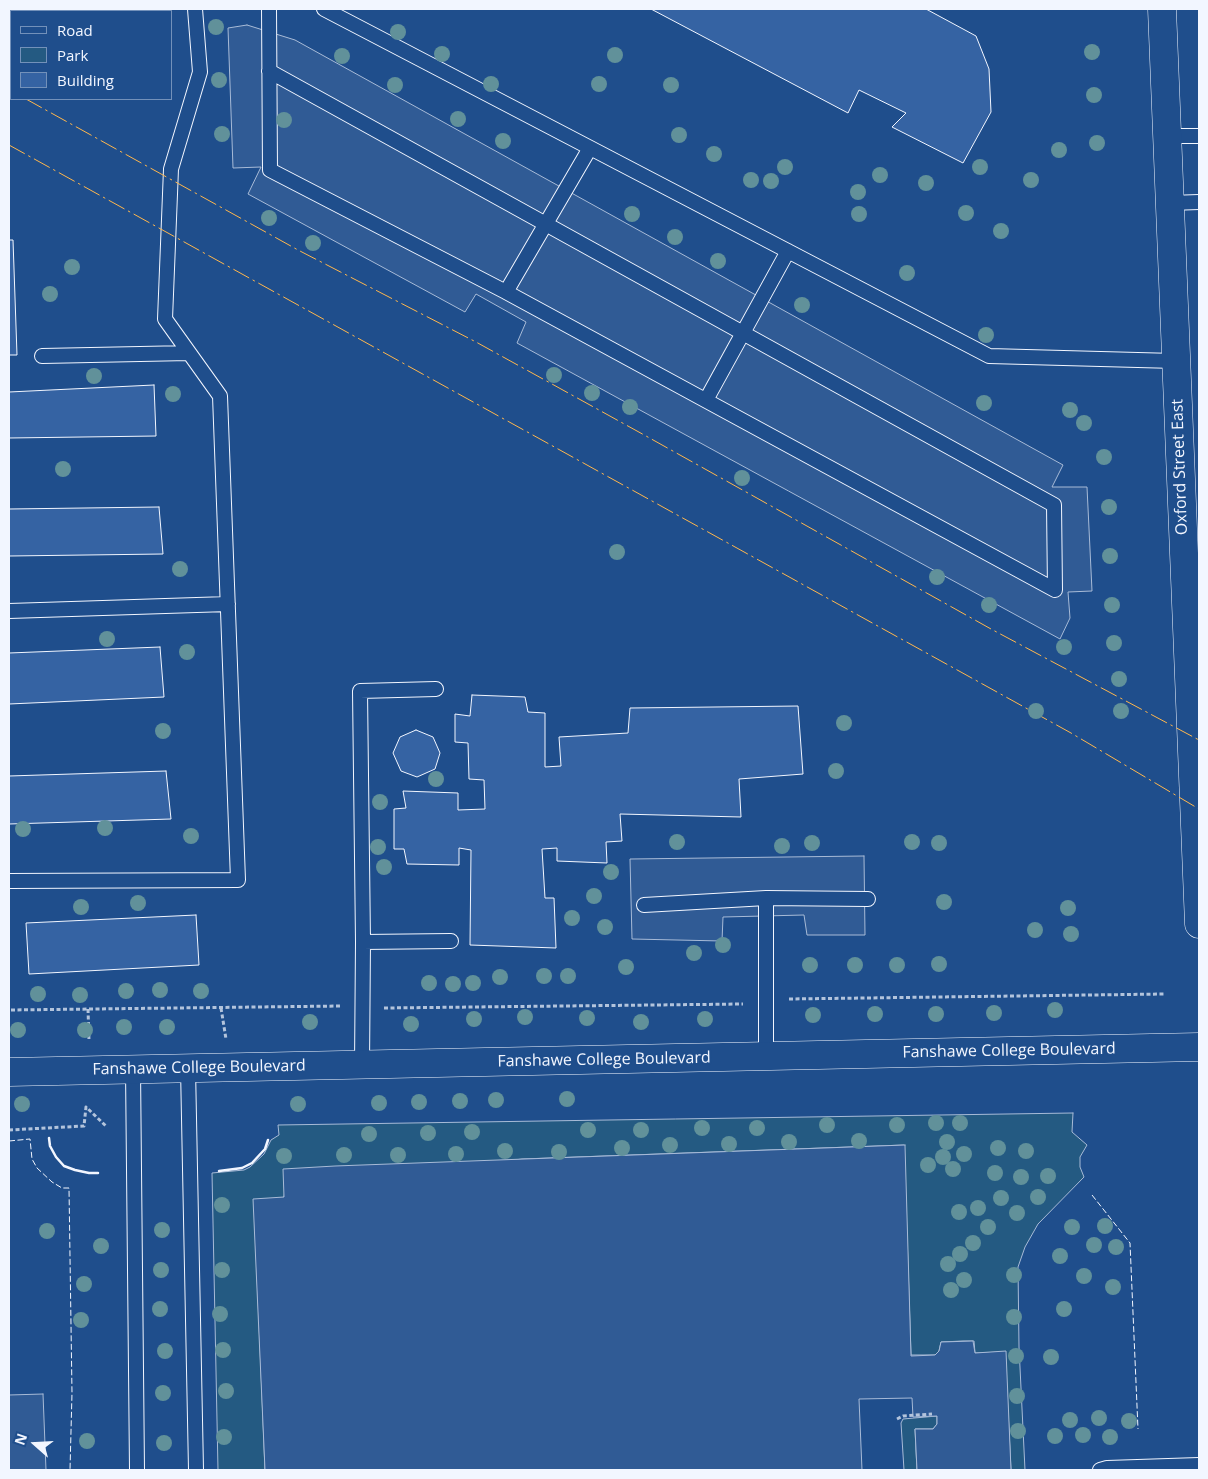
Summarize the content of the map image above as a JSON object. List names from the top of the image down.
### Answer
{
  "streets": {
    "street": ["Oxford Street East", "Fanshawe College Boulevard"]
  },
  "legend": ["Road", "Park", "Building"],
  "north": "left"
}
